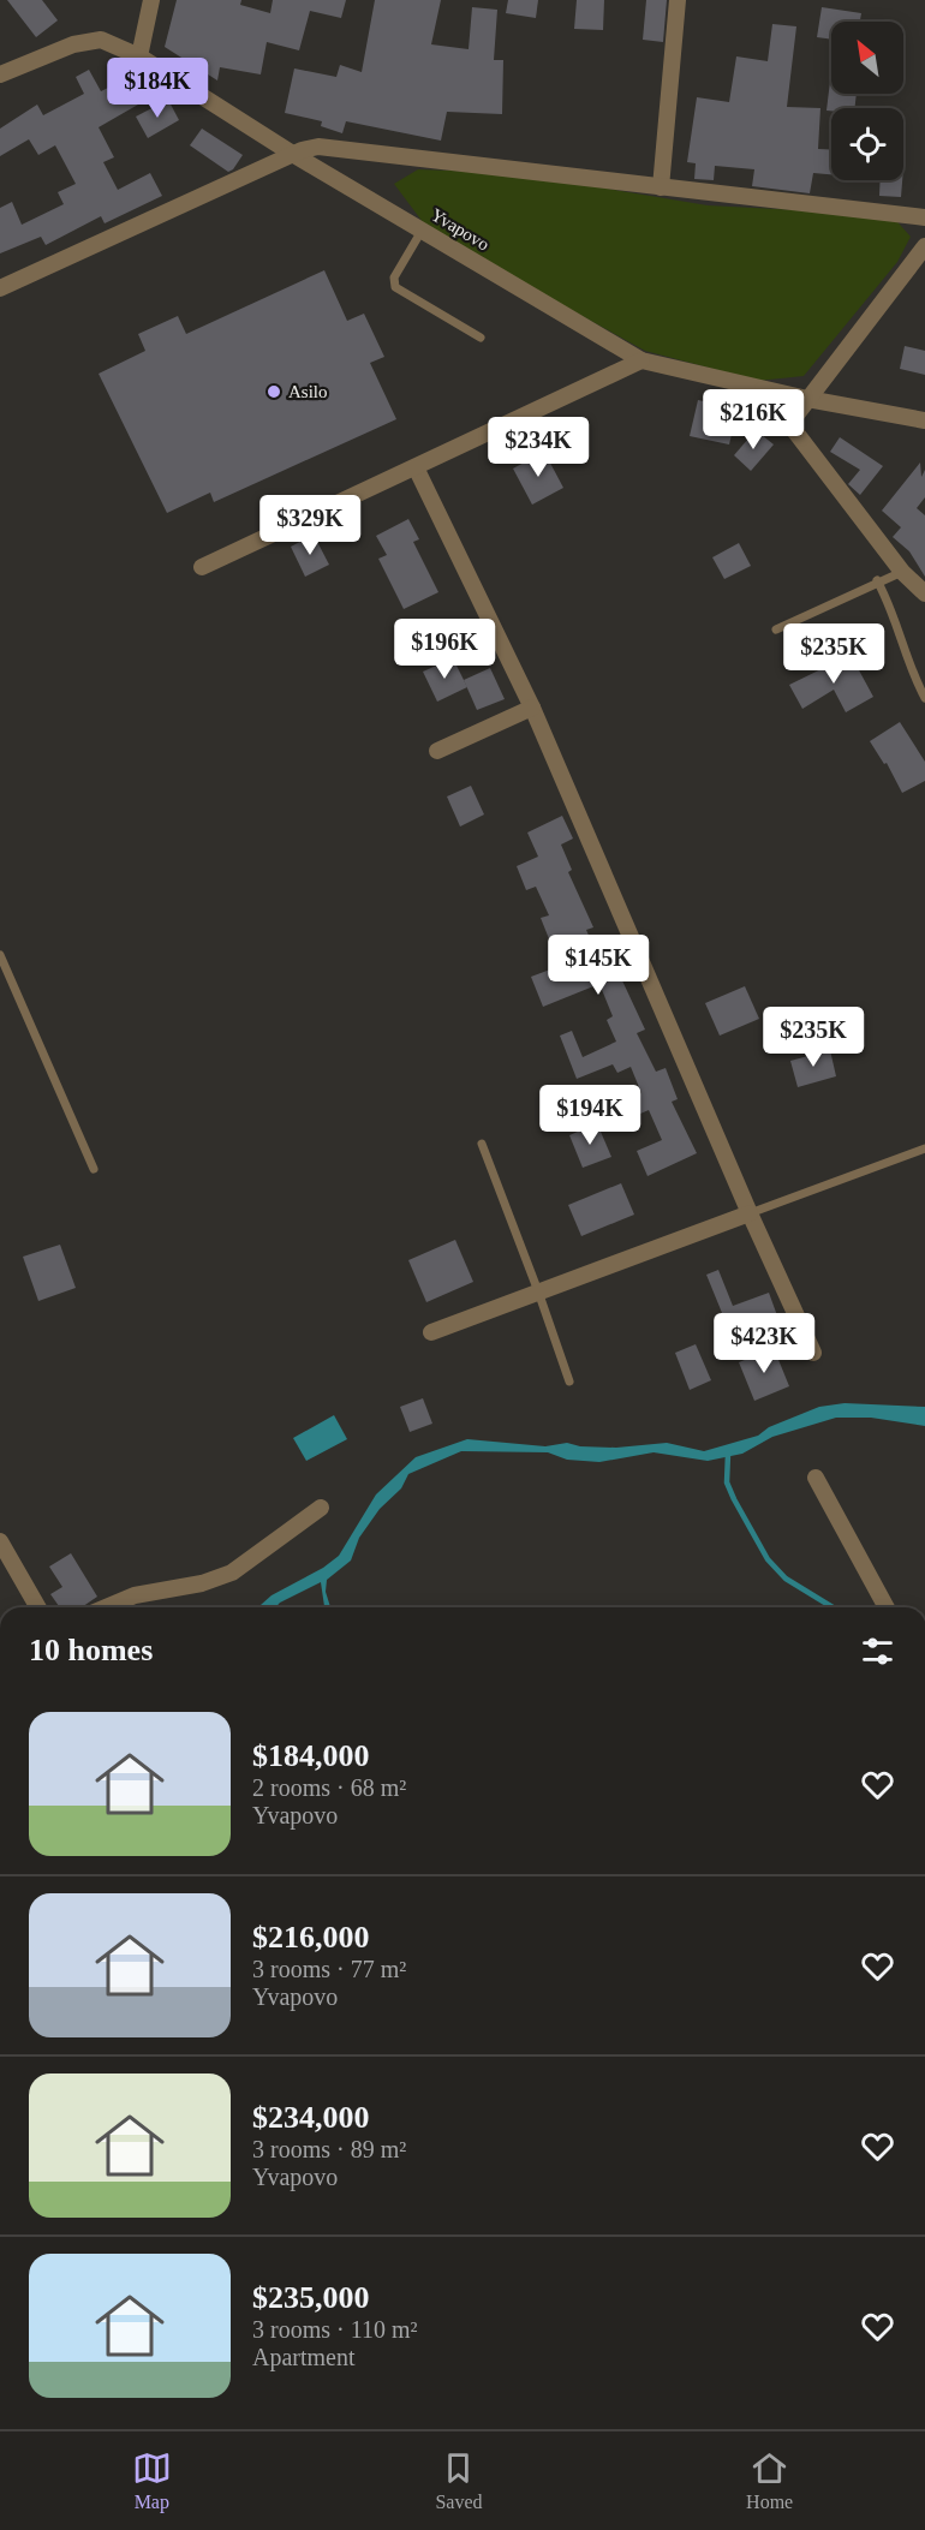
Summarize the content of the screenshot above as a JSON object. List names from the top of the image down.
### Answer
{
  "streets": {
    "street": ["Yvapovo"]
  },
  "places": ["Asilo"],
  "north": "top left",
  "page": {
    "price": [
      "$184K",
      "$216K",
      "$234K",
      "$329K",
      "$196K",
      "$235K",
      "$145K",
      "$235K",
      "$194K",
      "$423K"
    ],
    "heading": "10 homes",
    "list": [
      {
        "name": "$184,000",
        "note": "2 rooms · 68 m² · Yvapovo"
      },
      {
        "name": "$216,000",
        "note": "3 rooms · 77 m² · Yvapovo"
      },
      {
        "name": "$234,000",
        "note": "3 rooms · 89 m² · Yvapovo"
      },
      {
        "name": "$235,000",
        "note": "3 rooms · 110 m² · Apartment"
      }
    ],
    "tabs": ["Map", "Saved", "Home"]
  }
}
